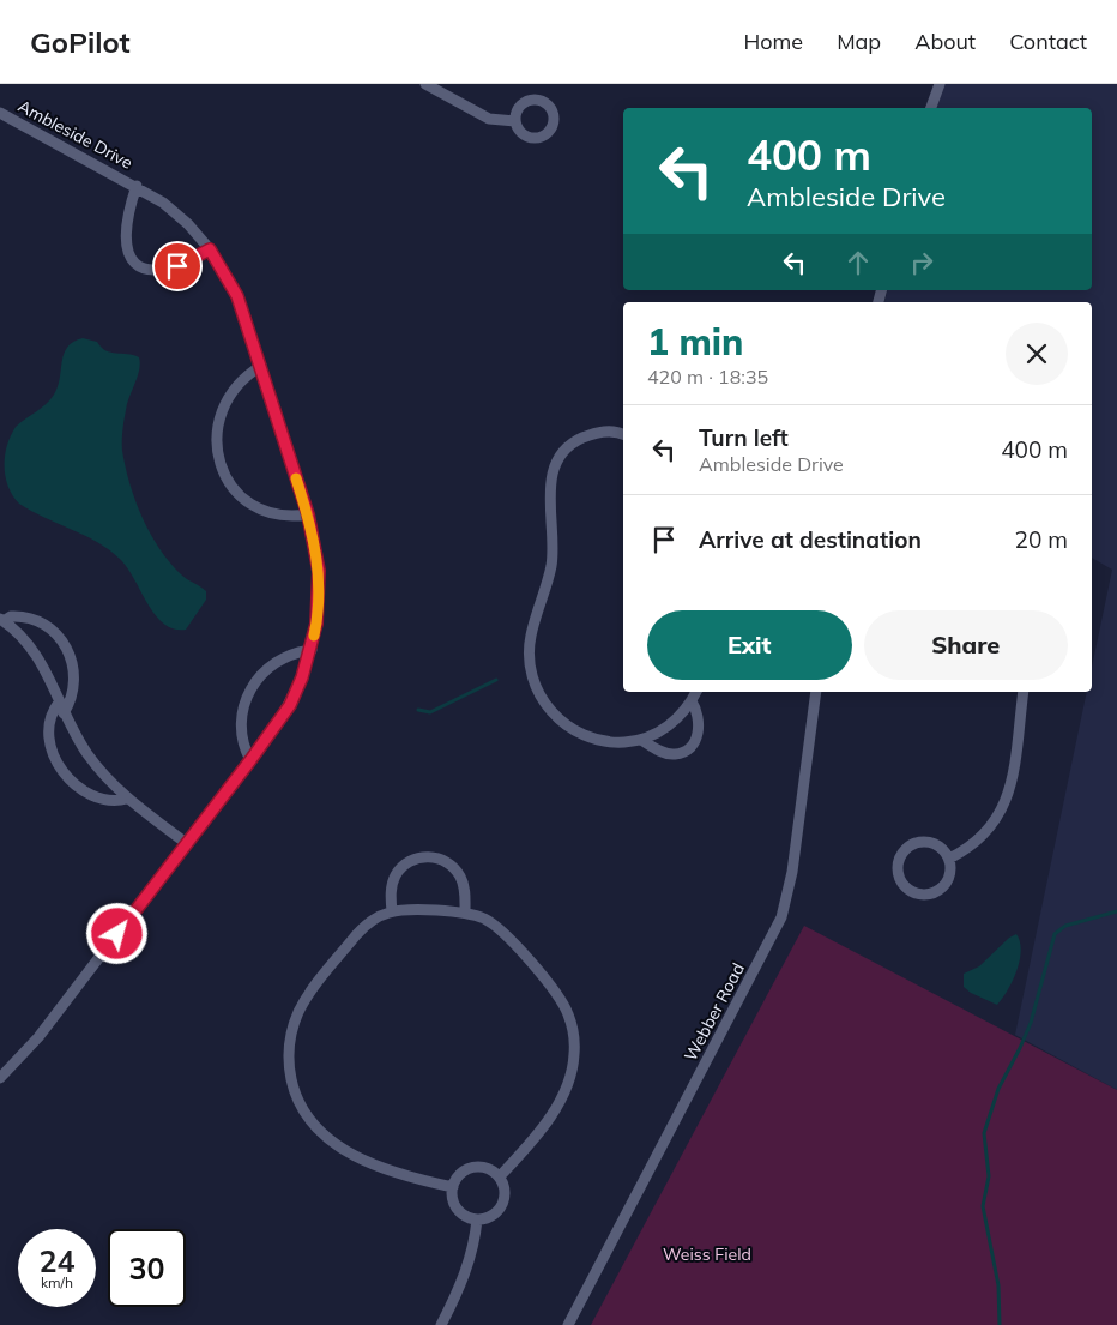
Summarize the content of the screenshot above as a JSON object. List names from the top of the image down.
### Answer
{
  "streets": {
    "street": ["Ambleside Drive", "Webber Road"]
  },
  "parks": ["Weiss Field"],
  "page": {
    "header": "GoPilot",
    "nav": [
      "Home",
      "Map",
      "About",
      "Contact"
    ],
    "turn": ["400 m", "Ambleside Drive"],
    "heading": ["1 min", "420 m · 18:35"],
    "list": [
      {
        "name": "Turn left",
        "note": "Ambleside Drive",
        "value": "400 m"
      },
      {
        "name": "Arrive at destination",
        "value": "20 m"
      }
    ],
    "buttons": ["Exit", "Share"],
    "speed": "24 km/h",
    "limit": "30"
  }
}
